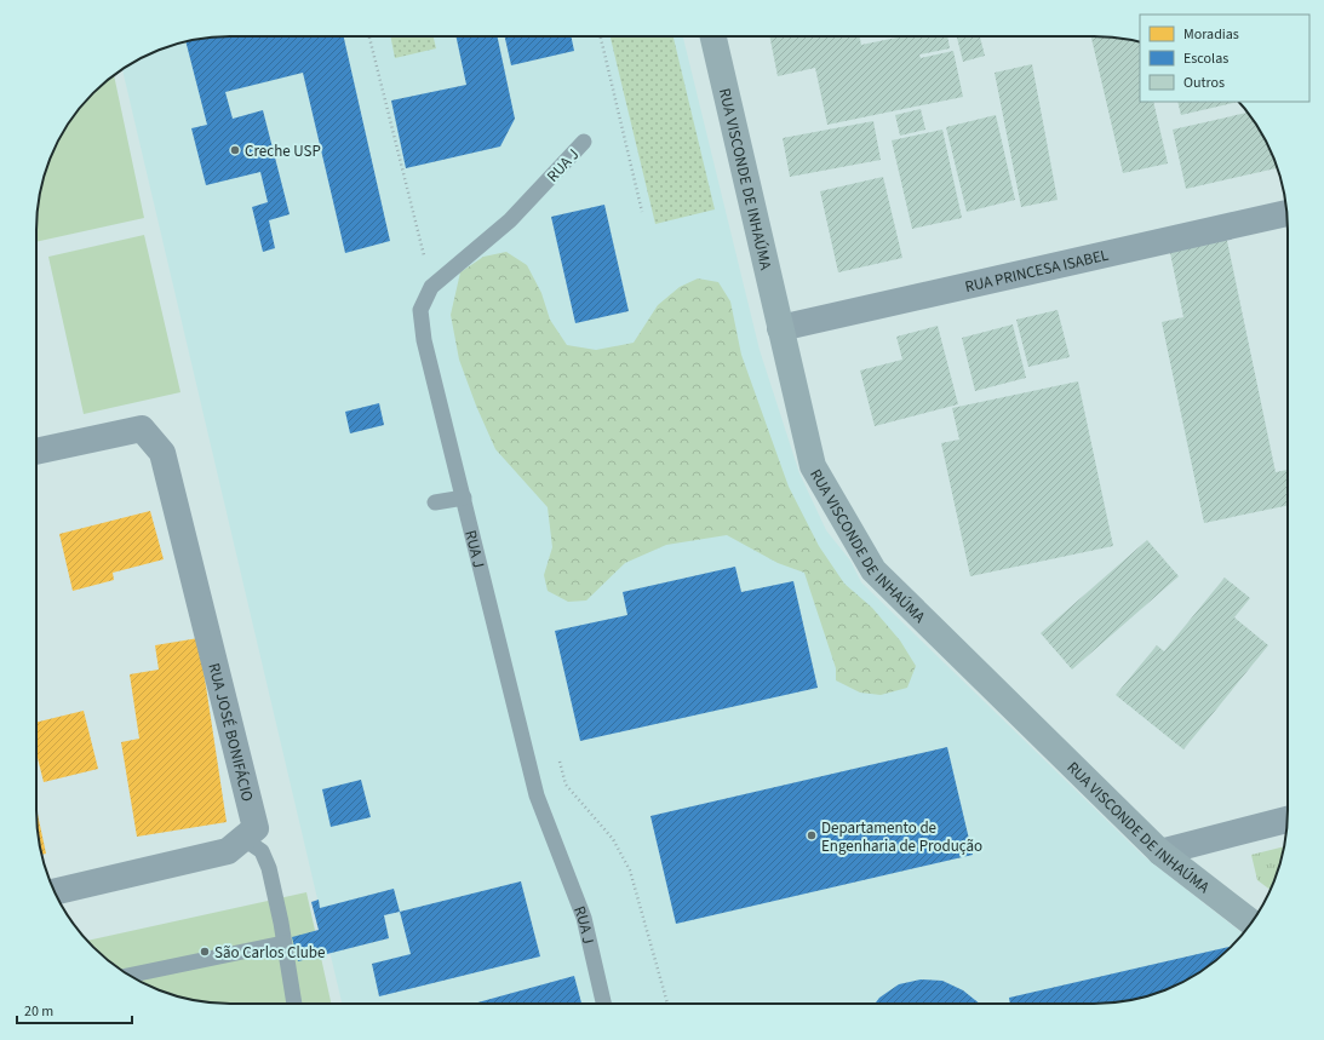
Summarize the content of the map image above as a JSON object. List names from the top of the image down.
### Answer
{
  "streets": {
    "main road": ["RUA VISCONDE DE INHAÚMA"],
    "street": ["RUA PRINCESA ISABEL", "RUA JOSÉ BONIFÁCIO"],
    "lane": ["RUA J"]
  },
  "crossings": [
    ["RUA VISCONDE DE INHAÚMA", "RUA PRINCESA ISABEL"]
  ],
  "places": ["Creche USP", "Departamento de Engenharia de Produção", "São Carlos Clube"],
  "legend": ["Moradias", "Escolas", "Outros"],
  "scale_bar": "20 m"
}
